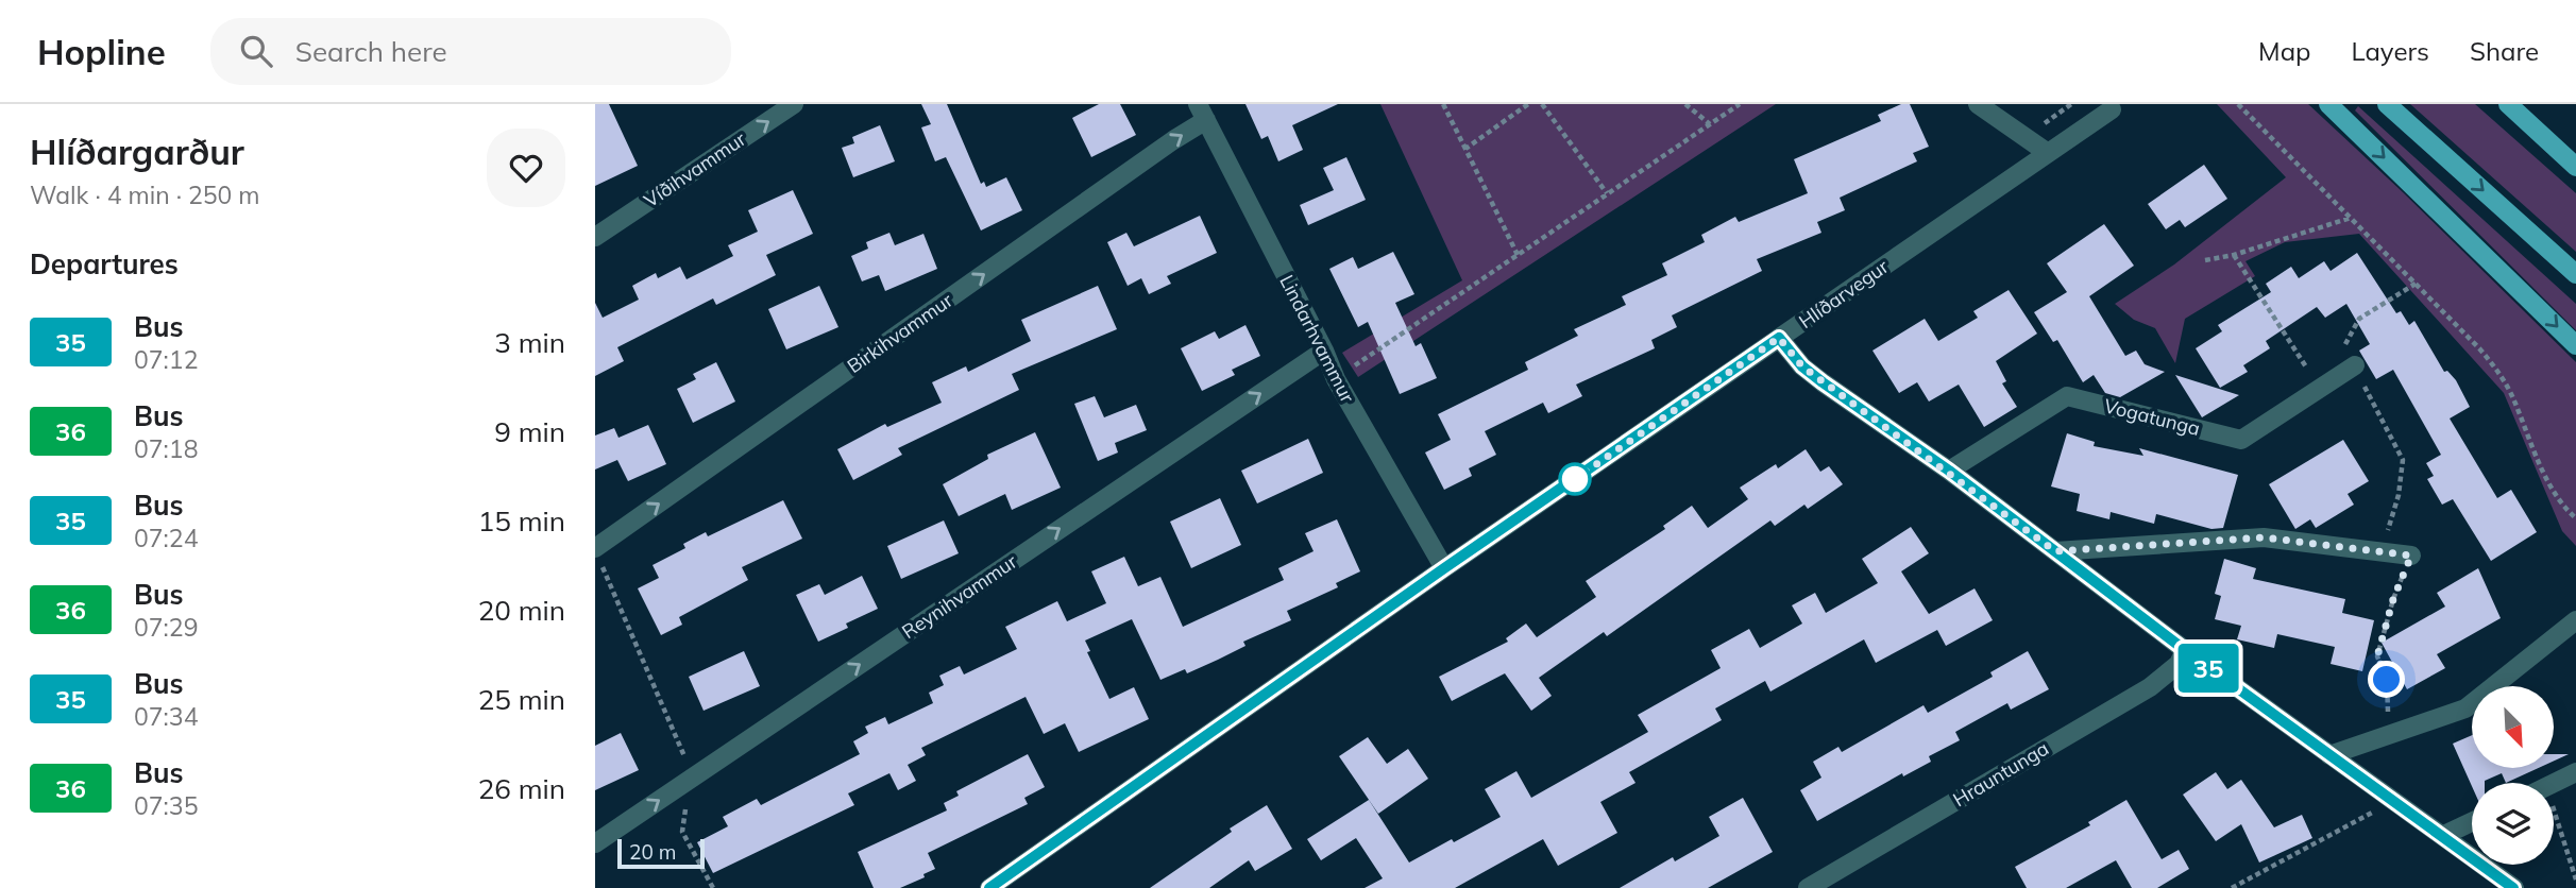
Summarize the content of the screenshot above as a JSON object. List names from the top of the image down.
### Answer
{
  "streets": {
    "street": [
      "Víðihvammur",
      "Hlíðarvegur",
      "Birkihvammur",
      "Lindarhvammur",
      "Vogatunga",
      "Reynihvammur",
      "Hrauntunga"
    ]
  },
  "crossings": [
    ["Hlíðarvegur", "Lindarhvammur"],
    ["Birkihvammur", "Lindarhvammur"],
    ["Lindarhvammur", "Reynihvammur"]
  ],
  "one_way": ["Víðihvammur", "Birkihvammur", "Reynihvammur"],
  "lines": ["bus line 35"],
  "scale_bar": "20 m",
  "north": "bottom right",
  "page": {
    "header": "Hopline",
    "search": "Search here",
    "nav": ["Map", "Layers", "Share"],
    "heading": [
      ["Hlíðargarður", "Walk · 4 min · 250 m"],
      "Departures"
    ],
    "on_map": "35",
    "list": [
      {
        "mark": "35",
        "name": "Bus",
        "note": "07:12",
        "value": "3 min"
      },
      {
        "mark": "36",
        "name": "Bus",
        "note": "07:18",
        "value": "9 min"
      },
      {
        "mark": "35",
        "name": "Bus",
        "note": "07:24",
        "value": "15 min"
      },
      {
        "mark": "36",
        "name": "Bus",
        "note": "07:29",
        "value": "20 min"
      },
      {
        "mark": "35",
        "name": "Bus",
        "note": "07:34",
        "value": "25 min"
      },
      {
        "mark": "36",
        "name": "Bus",
        "note": "07:35",
        "value": "26 min"
      }
    ],
    "scale": "20 m"
  }
}
